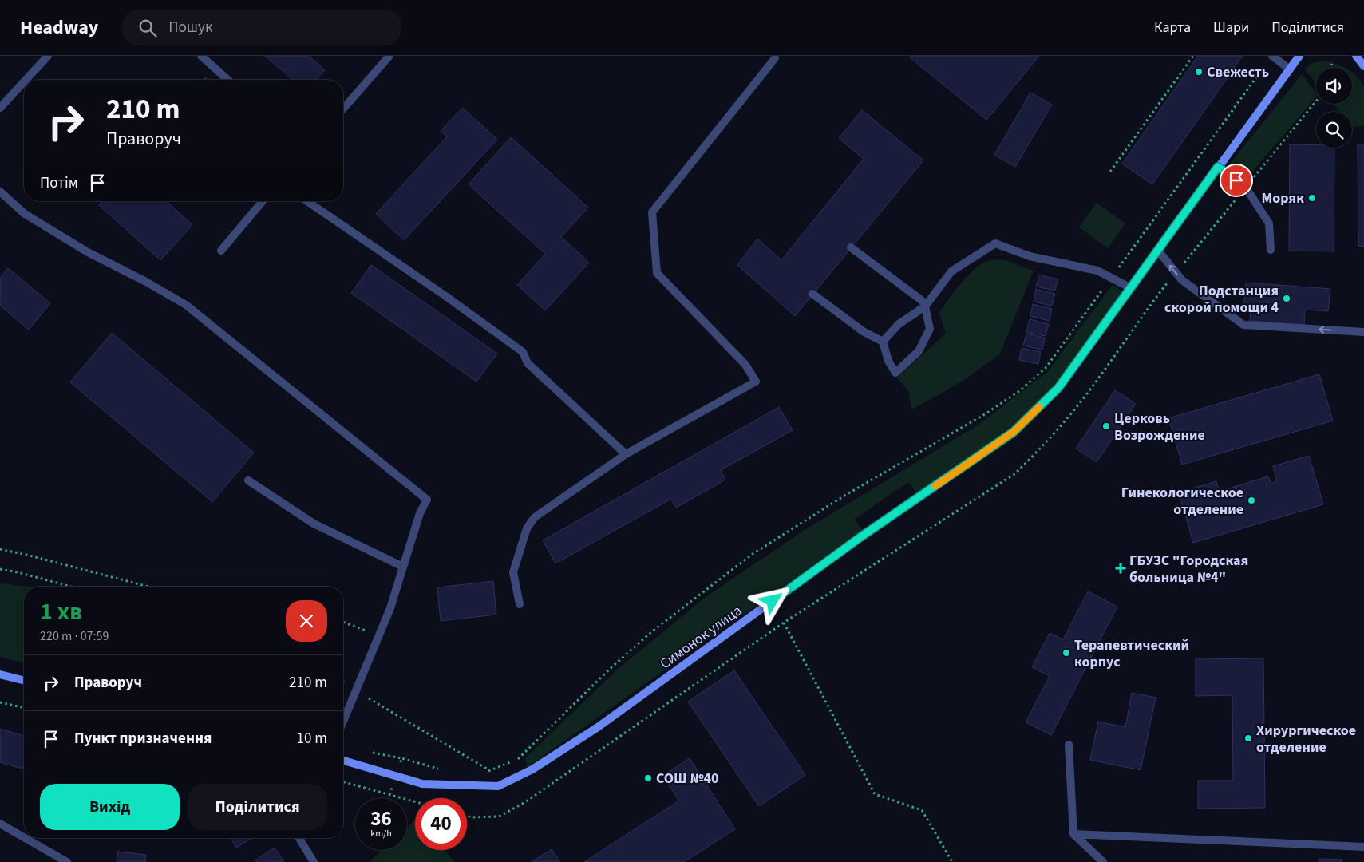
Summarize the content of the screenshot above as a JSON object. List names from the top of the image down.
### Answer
{
  "streets": {
    "street": ["Симонок улица"]
  },
  "places": {
    "other": [
      "Свежесть",
      "Моряк",
      "Подстанция скорой помощи 4",
      "Церковь Возрождение",
      "Гинекологическое отделение",
      "Терапевтический корпус",
      "Хирургическое отделение",
      "СОШ №40"
    ],
    "health": ["ГБУЗС \"Городская больница №4\""]
  },
  "page": {
    "header": "Headway",
    "search": "Пошук",
    "nav": ["Карта", "Шари", "Поділитися"],
    "turn": ["210 m", "Праворуч"],
    "then": "Потім",
    "heading": ["1 хв", "220 m · 07:59"],
    "list": [
      {
        "name": "Праворуч",
        "value": "210 m"
      },
      {
        "name": "Пункт призначення",
        "value": "10 m"
      }
    ],
    "buttons": ["Вихід", "Поділитися"],
    "speed": "36 km/h",
    "limit": "40"
  }
}
